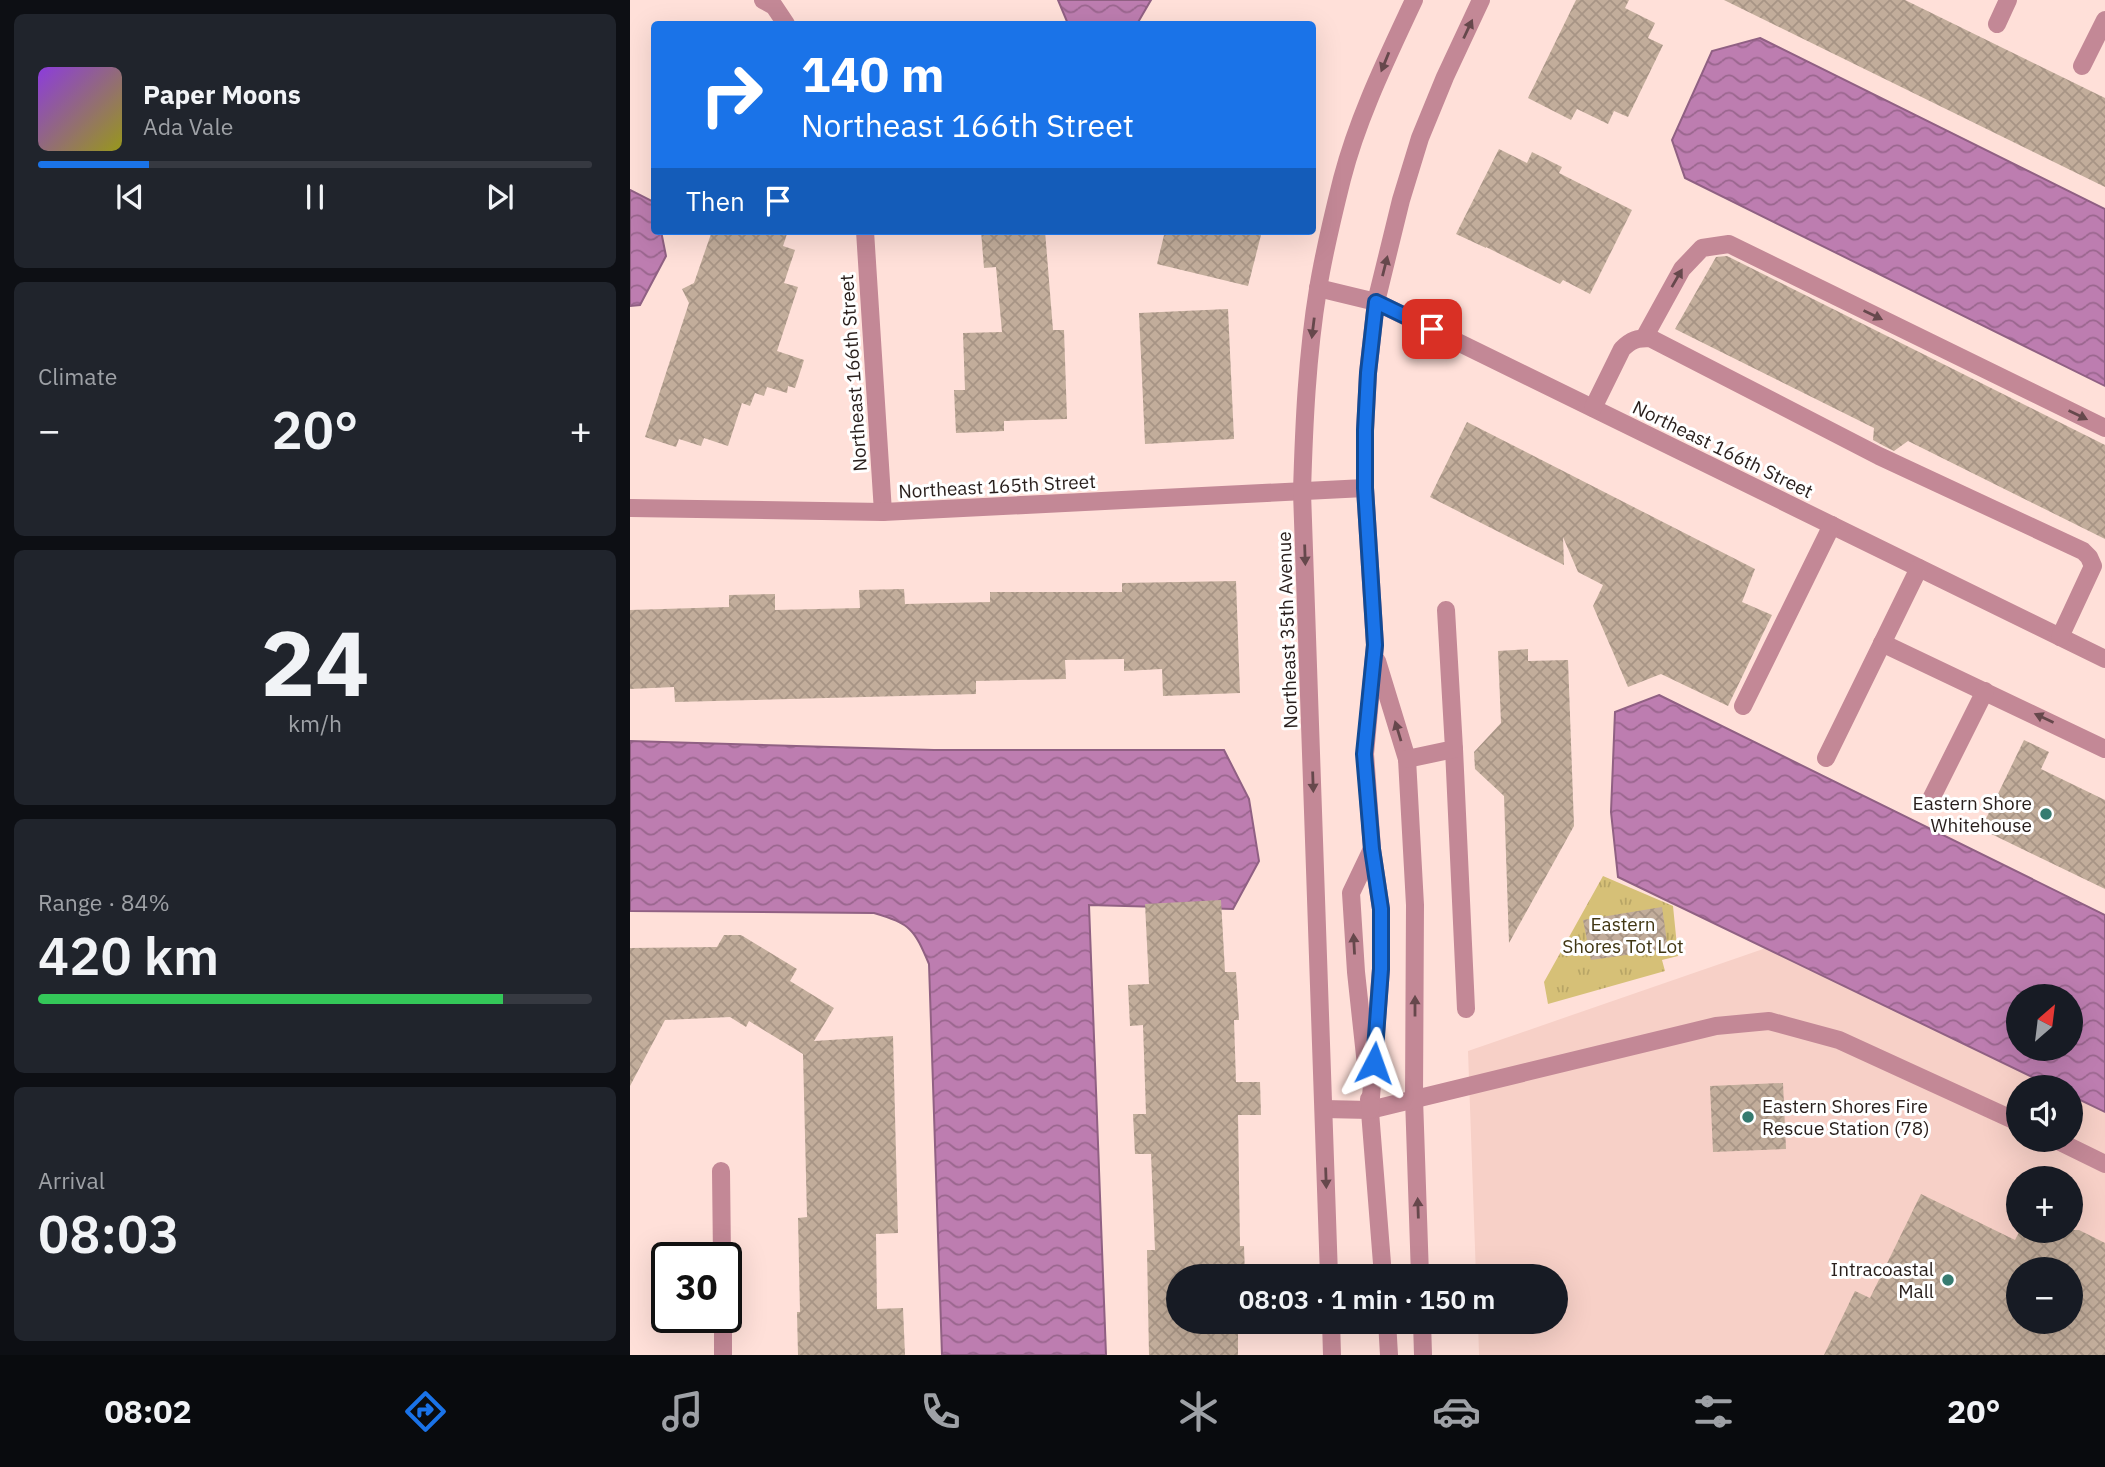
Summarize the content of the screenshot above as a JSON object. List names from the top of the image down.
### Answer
{
  "streets": {
    "street": ["Northeast 166th Street", "Northeast 165th Street", "Northeast 35th Avenue"]
  },
  "crossings": [
    ["Northeast 166th Street", "Northeast 165th Street"],
    ["Northeast 166th Street", "Northeast 35th Avenue"],
    ["Northeast 165th Street", "Northeast 35th Avenue"]
  ],
  "parks": ["Eastern Shores Tot Lot"],
  "places": ["Eastern Shore Whitehouse", "Eastern Shores Fire Rescue Station (78)", "Intracoastal Mall"],
  "north": "top right",
  "page": {
    "turn": ["140 m", "Northeast 166th Street"],
    "song": ["Paper Moons", "Ada Vale"],
    "then": "Then",
    "tile": [
      "Climate",
      ["24", "km/h"],
      ["Range · 84%", "420 km"],
      ["Arrival", "08:03"]
    ],
    "heat": ["−", "20°", "+"],
    "map_buttons": ["+", "−"],
    "limit": "30",
    "trip": "08:03 · 1 min · 150 m",
    "tabs": ["08:02", "20°"]
  }
}
